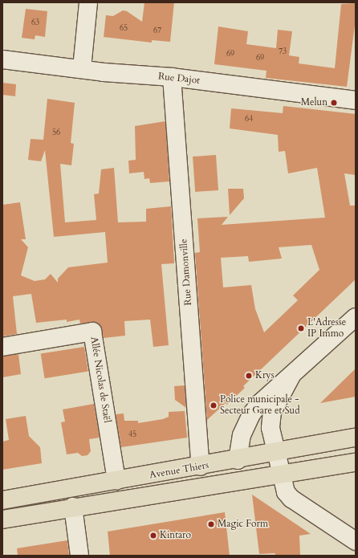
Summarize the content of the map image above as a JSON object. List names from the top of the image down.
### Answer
{
  "streets": {
    "main road": ["Avenue Thiers"],
    "street": ["Rue Dajot", "Rue Damonville", "Allée Nicolas de Staël"]
  },
  "crossings": [
    ["Rue Dajot", "Rue Damonville"],
    ["Rue Damonville", "Avenue Thiers"],
    ["Allée Nicolas de Staël", "Avenue Thiers"]
  ],
  "places": [
    "Melun",
    "L'Adresse IP Immo",
    "Krys",
    "Police municipale - Secteur Gare et Sud",
    "Magic Form",
    "Kintaro"
  ],
  "house_numbers": [
    "63",
    "65",
    "67",
    "73",
    "69",
    "69",
    "64",
    "56",
    "45"
  ]
}
